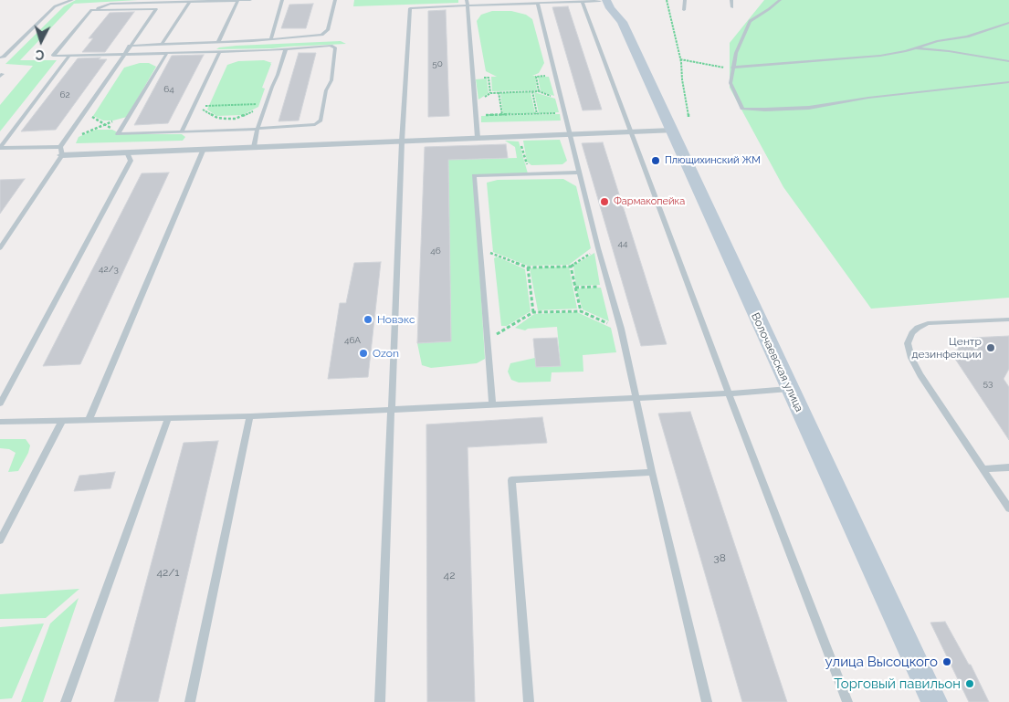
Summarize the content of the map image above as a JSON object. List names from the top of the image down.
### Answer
{
  "streets": {
    "street": ["Волочаевская улица"]
  },
  "places": [
    "Плющихинский ЖМ",
    "Фармакопейка",
    "Новэкс",
    "Центр дезинфекции",
    "Ozon",
    "улица Высоцкого",
    "Торговый павильон"
  ],
  "house_numbers": [
    "50",
    "64",
    "62",
    "44",
    "46",
    "42/3",
    "46А",
    "53",
    "38",
    "42/1",
    "42"
  ],
  "north": "bottom"
}
